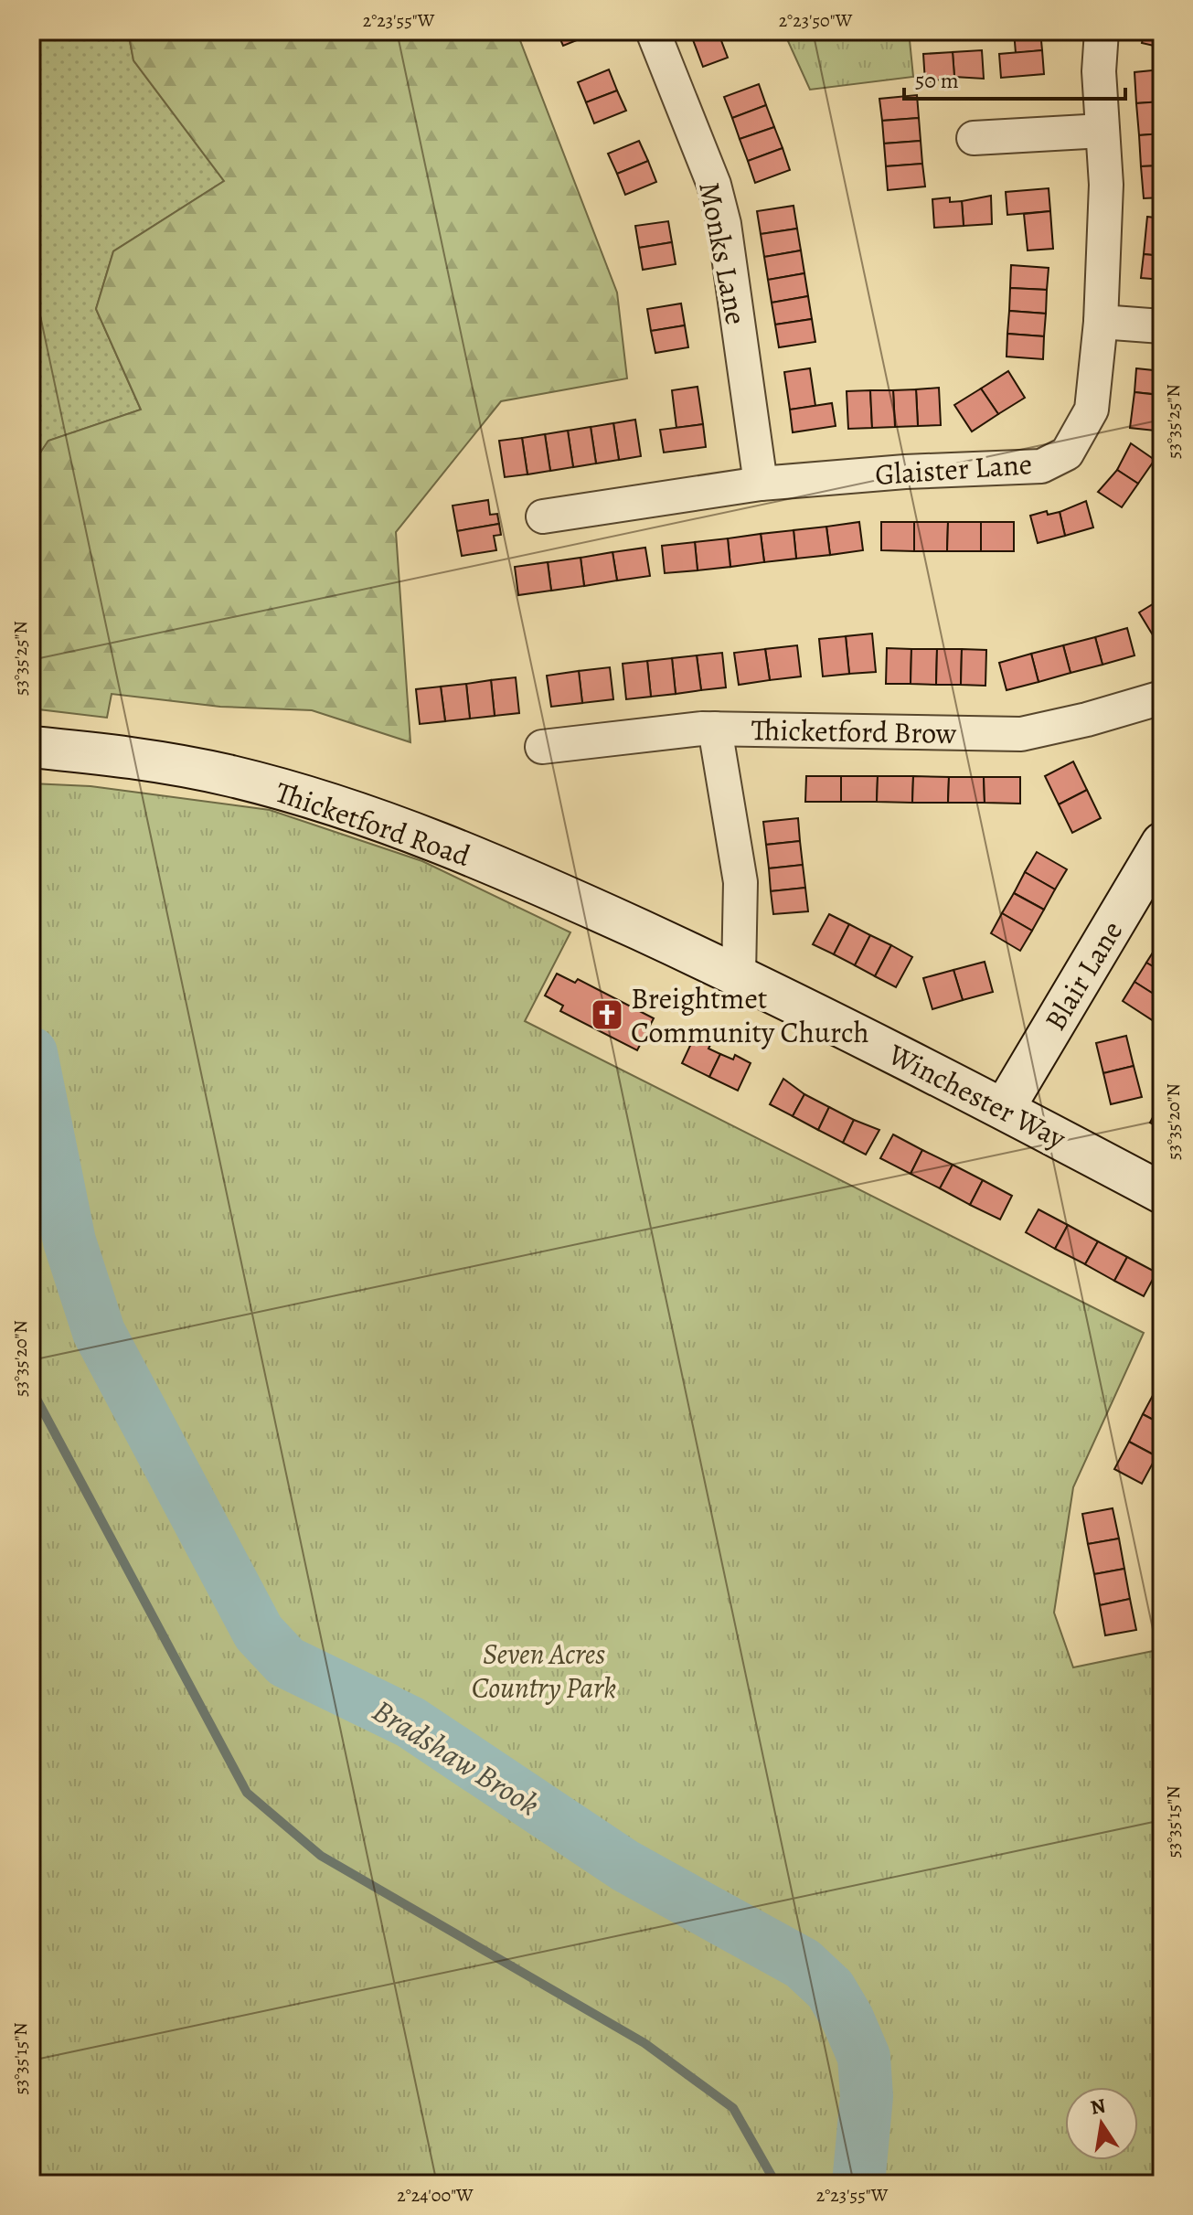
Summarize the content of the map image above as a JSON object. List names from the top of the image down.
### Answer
{
  "streets": {
    "street": [
      "Monks Lane",
      "Glaister Lane",
      "Thicketford Brow",
      "Thicketford Road",
      "Blair Lane",
      "Winchester Way"
    ]
  },
  "crossings": [
    ["Monks Lane", "Glaister Lane"],
    ["Thicketford Road", "Winchester Way"],
    ["Blair Lane", "Winchester Way"]
  ],
  "water": ["Bradshaw Brook"],
  "parks": ["Seven Acres Country Park"],
  "places": {
    "church": ["Breightmet Community Church"]
  },
  "scale_bar": "50 m",
  "north": "top",
  "coordinates": [
    "2°23'55\"W",
    "2°23'50\"W",
    "53°35'25\"N",
    "53°35'20\"N",
    "53°35'15\"N",
    "2°24'00\"W"
  ]
}
